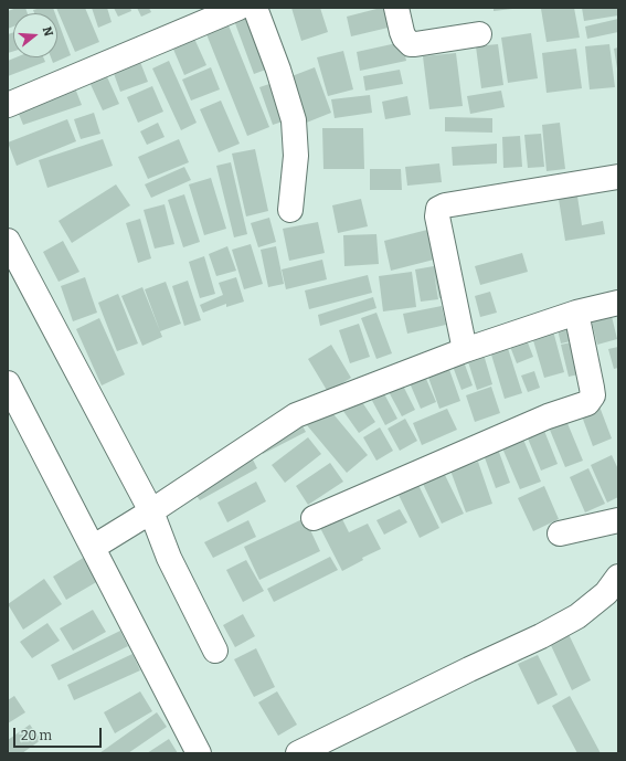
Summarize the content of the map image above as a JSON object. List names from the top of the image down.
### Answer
{
  "scale_bar": "20 m",
  "north": "right"
}
